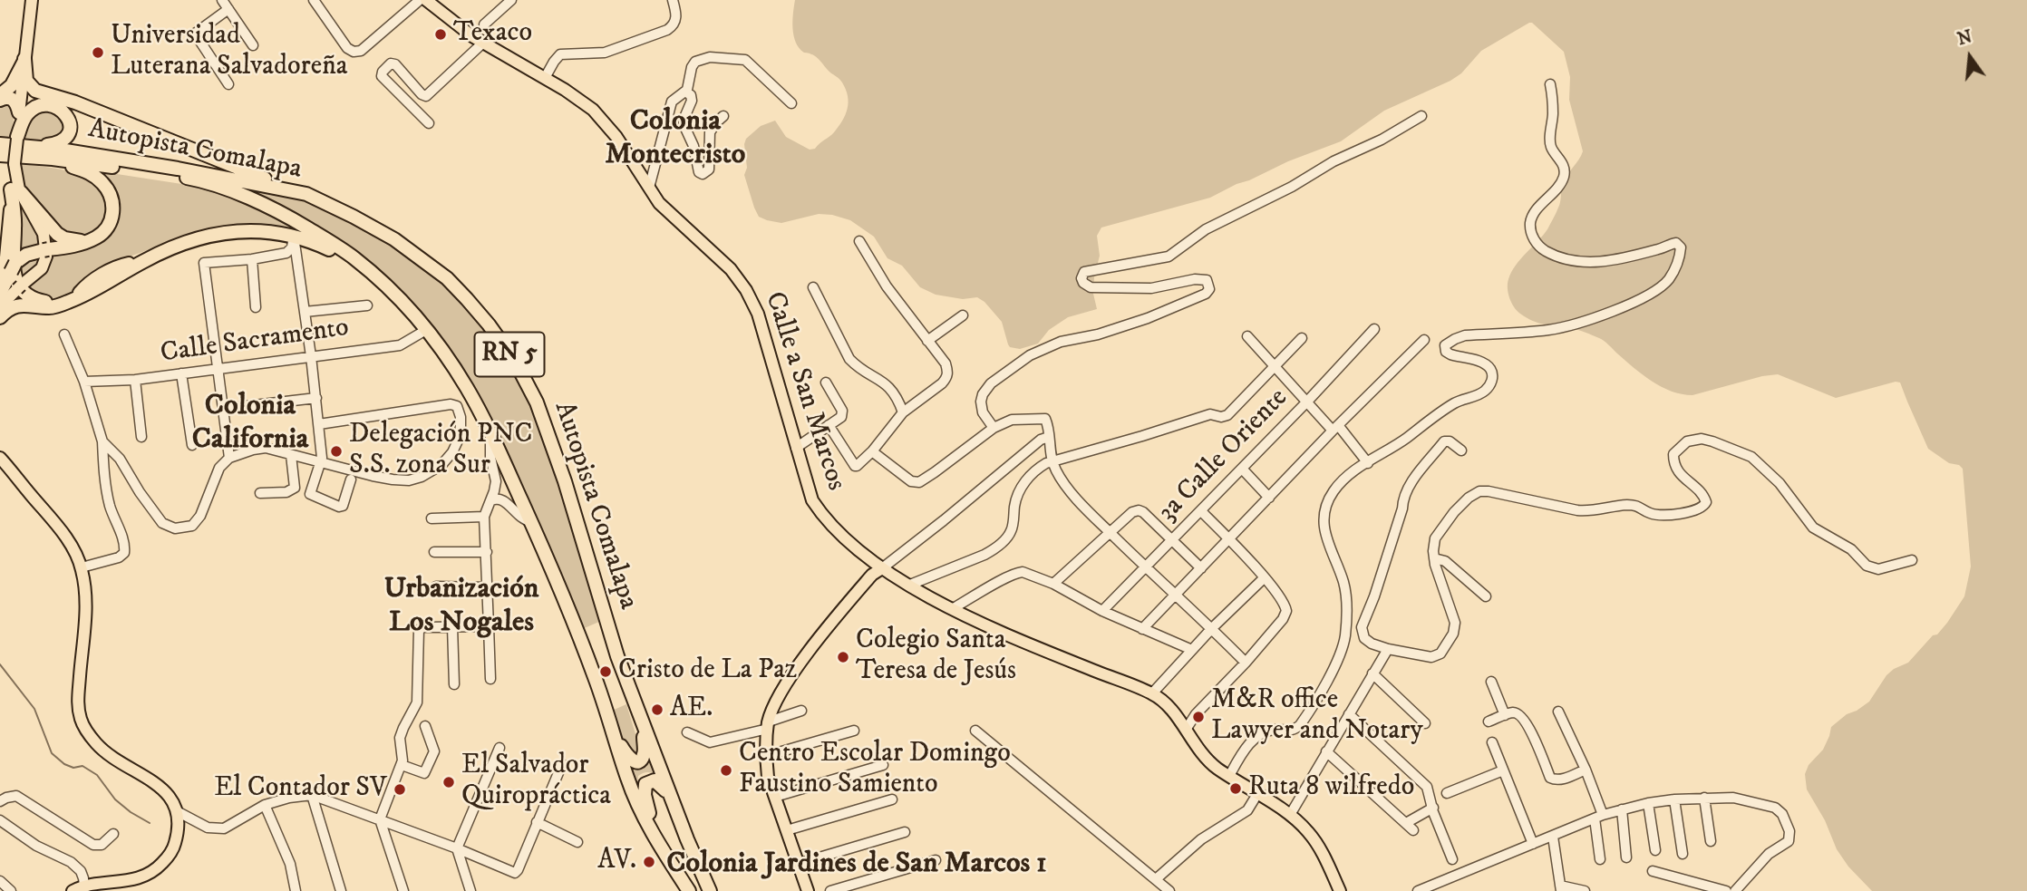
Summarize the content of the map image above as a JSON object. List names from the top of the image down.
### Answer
{
  "streets": {
    "highway": ["Autopista Comalapa", "RN 5"],
    "main road": ["Calle a San Marcos"],
    "street": ["Calle Sacramento", "3a Calle Oriente"]
  },
  "crossings": [
    ["Autopista Comalapa", "Calle Sacramento"]
  ],
  "districts": [
    "Colonia Montecristo",
    "Colonia California",
    "Urbanización Los Nogales",
    "Colonia Jardines de San Marcos 1"
  ],
  "places": [
    "Texaco",
    "Universidad Luterana Salvadoreña",
    "Delegación PNC S.S. zona Sur",
    "Colegio Santa Teresa de Jesús",
    "Cristo de La Paz",
    "AE.",
    "M&R office Lawyer and Notary",
    "Centro Escolar Domingo Faustino Samiento",
    "El Salvador Quiropráctica",
    "Ruta 8 wilfredo",
    "El Contador SV",
    "AV."
  ],
  "north": "top"
}
